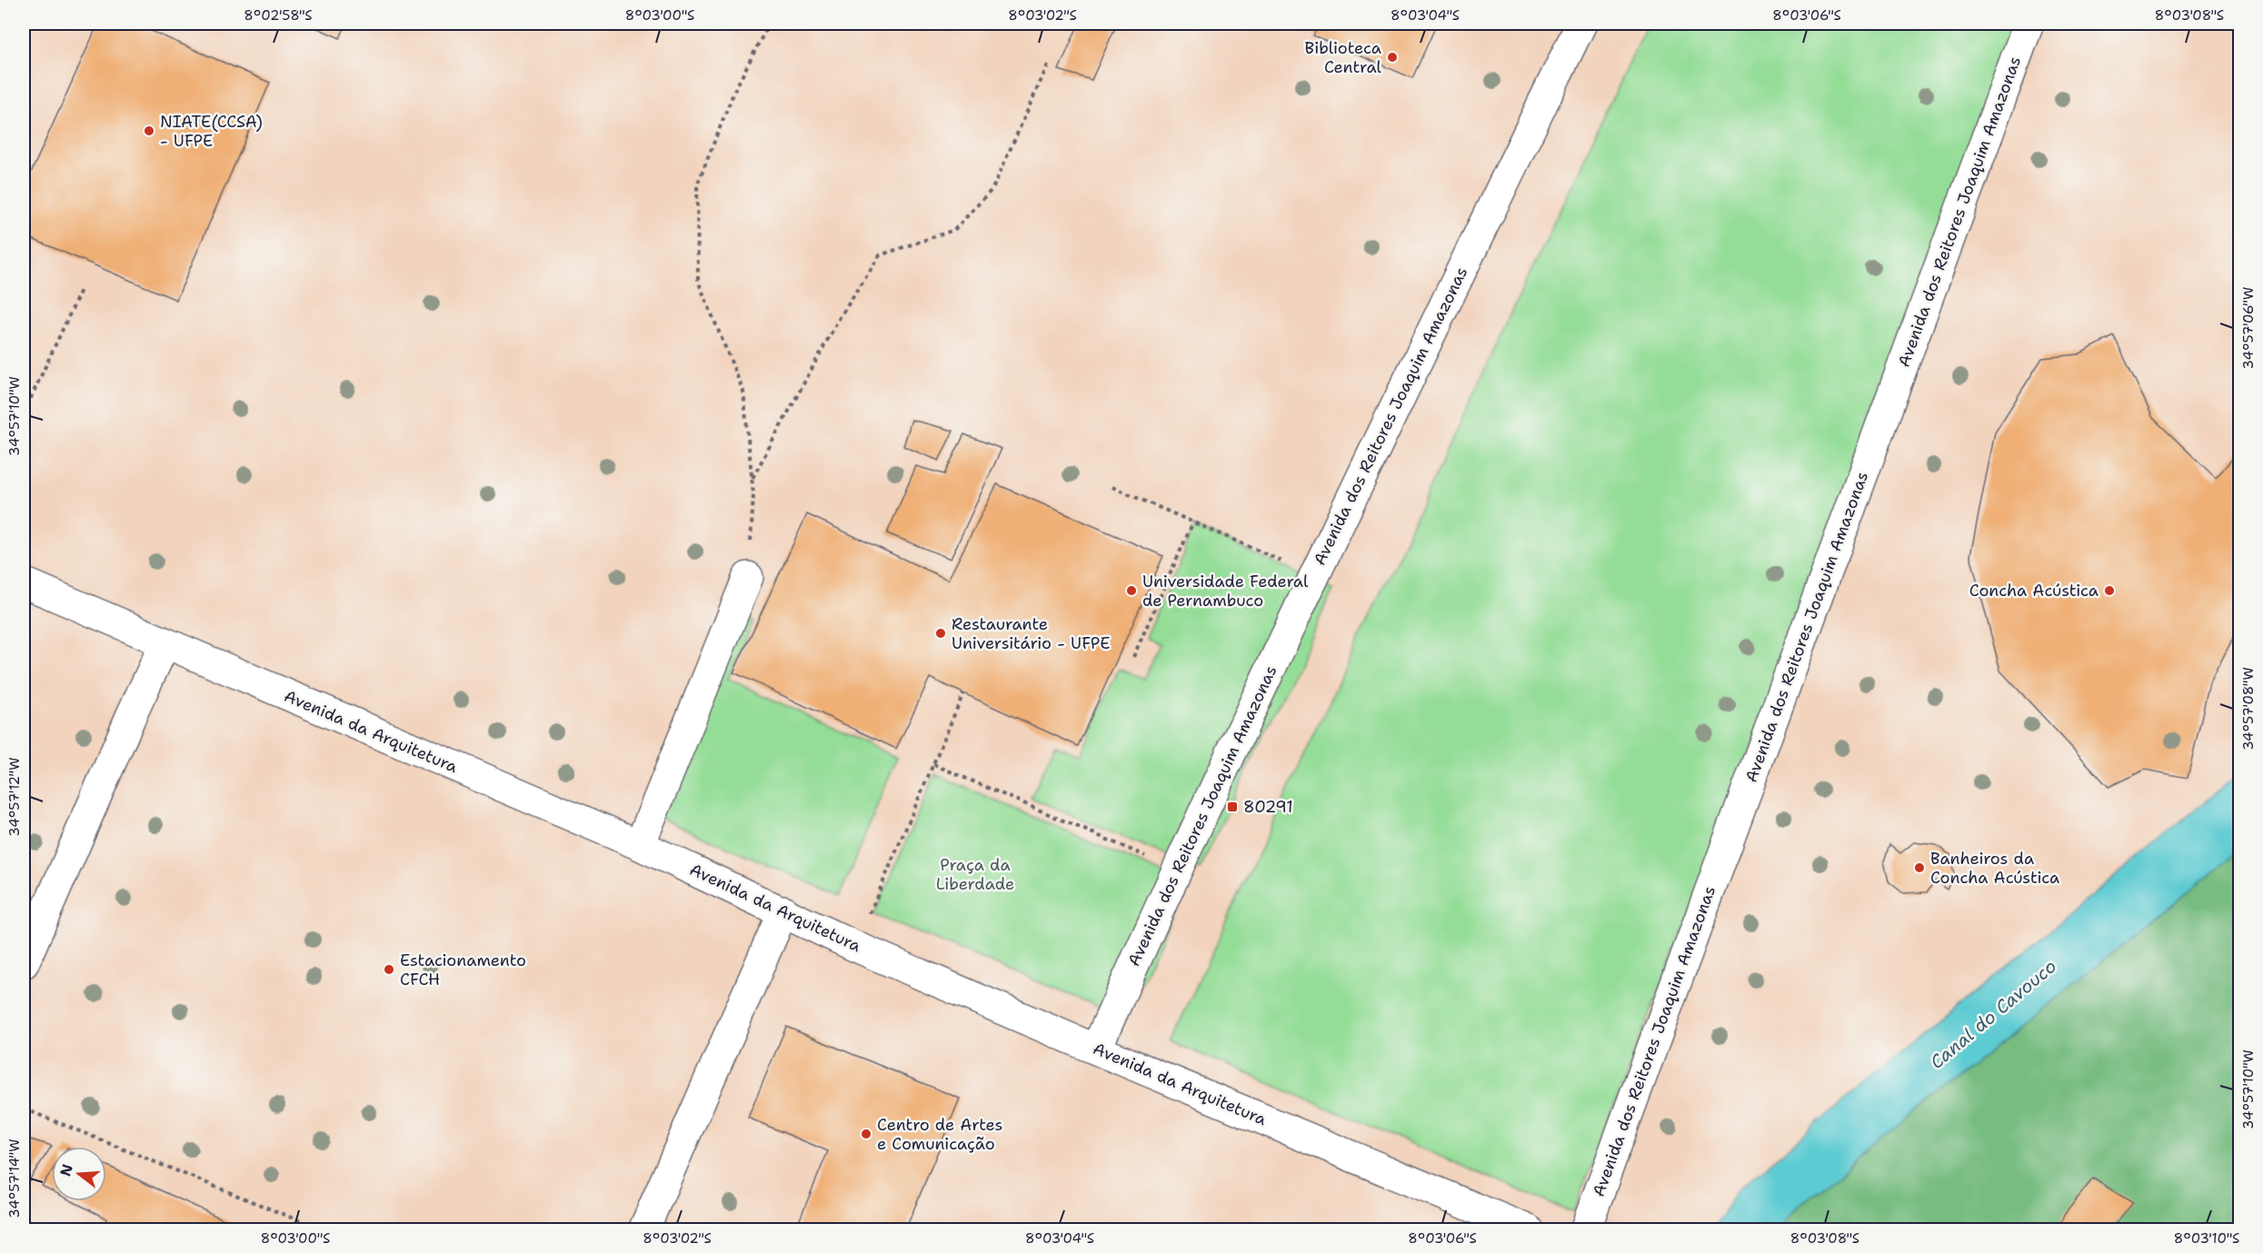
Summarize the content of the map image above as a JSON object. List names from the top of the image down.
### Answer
{
  "streets": {
    "street": ["Avenida dos Reitores Joaquim Amazonas", "Avenida da Arquitetura"]
  },
  "crossings": [
    ["Avenida dos Reitores Joaquim Amazonas", "Avenida da Arquitetura"]
  ],
  "water": ["Canal do Cavouco"],
  "parks": ["Praça da Liberdade"],
  "places": {
    "other": [
      "Biblioteca Central",
      "NIATE(CCSA) - UFPE",
      "Universidade Federal de Pernambuco",
      "Concha Acústica",
      "Restaurante Universitário - UFPE",
      "Banheiros da Concha Acústica",
      "Estacionamento CFCH",
      "Centro de Artes e Comunicação"
    ],
    "transit": ["80291"]
  },
  "north": "left",
  "coordinates": [
    "8°02'58\"S",
    "8°03'00\"S",
    "8°03'02\"S",
    "8°03'04\"S",
    "8°03'06\"S",
    "8°03'08\"S",
    "34°57'06\"W",
    "34°57'10\"W",
    "34°57'08\"W",
    "34°57'12\"W",
    "34°57'14\"W",
    "8°03'10\"S"
  ]
}
